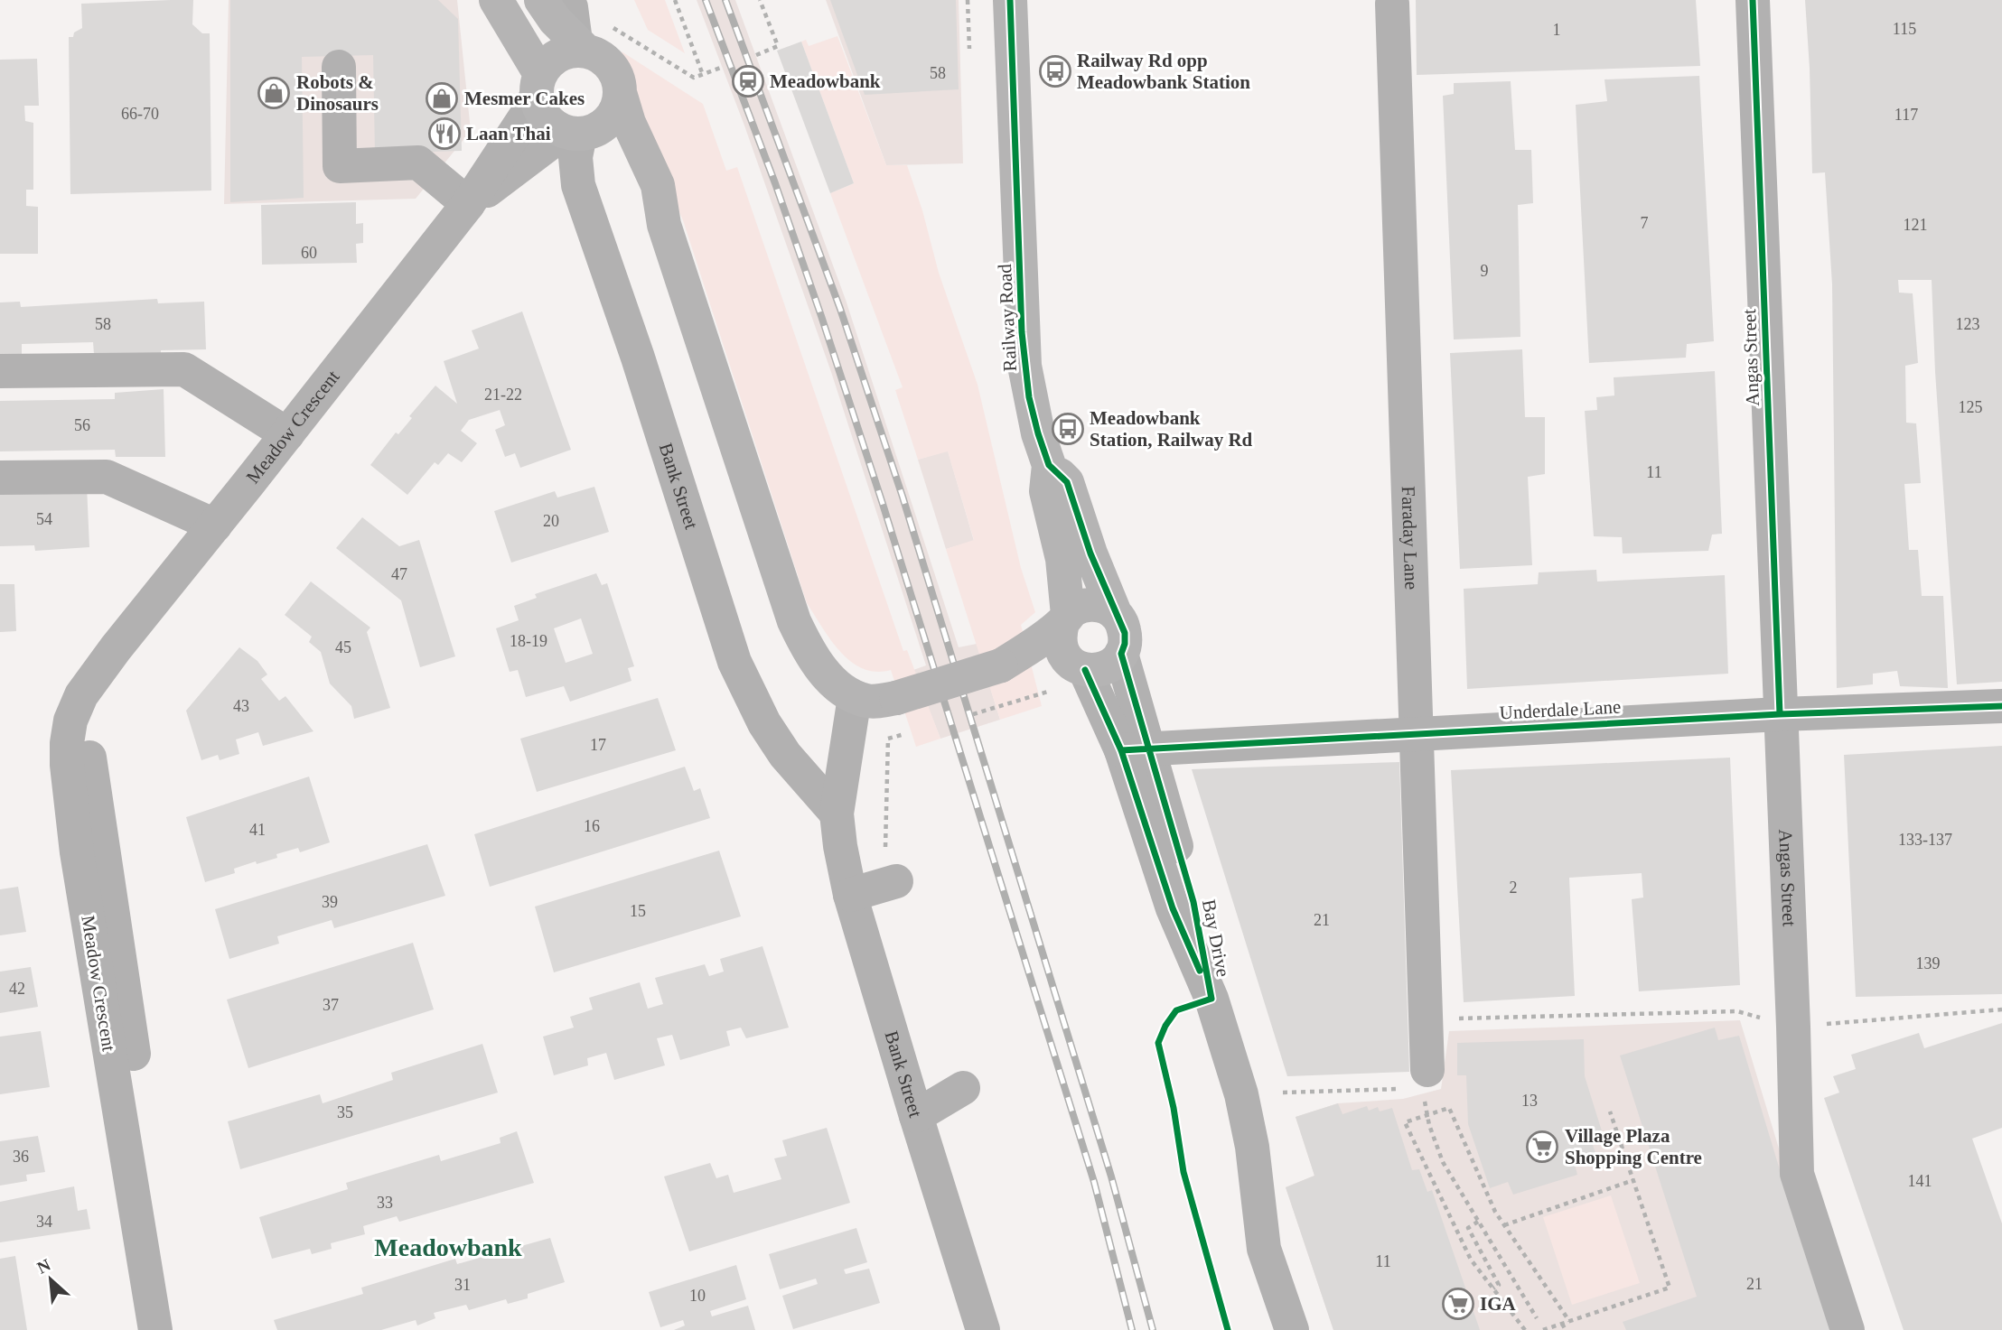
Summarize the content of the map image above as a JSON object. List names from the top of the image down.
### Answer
{
  "streets": {
    "main road": ["Railway Road"],
    "street": [
      "Angas Street",
      "Meadow Crescent",
      "Bank Street",
      "Faraday Lane",
      "Underdale Lane",
      "Bay Drive"
    ]
  },
  "crossings": [
    ["Railway Road", "Bay Drive"],
    ["Angas Street", "Underdale Lane"],
    ["Meadow Crescent", "Bank Street"],
    ["Faraday Lane", "Underdale Lane"],
    ["Underdale Lane", "Bay Drive"]
  ],
  "districts": ["Meadowbank"],
  "places": {
    "bus stop": ["Railway Rd opp Meadowbank Station", "Meadowbank Station, Railway Rd"],
    "station": ["Meadowbank"],
    "shop": ["Robots & Dinosaurs", "Mesmer Cakes"],
    "restaurant": ["Laan Thai"],
    "supermarket": ["Village Plaza Shopping Centre", "IGA"]
  },
  "house_numbers": [
    "115",
    "1",
    "58",
    "66-70",
    "117",
    "7",
    "121",
    "60",
    "9",
    "58",
    "123",
    "21-22",
    "125",
    "56",
    "11",
    "54",
    "20",
    "47",
    "18-19",
    "45",
    "43",
    "17",
    "16",
    "41",
    "133-137",
    "2",
    "39",
    "15",
    "21",
    "139",
    "42",
    "37",
    "13",
    "35",
    "36",
    "141",
    "33",
    "34",
    "11",
    "21",
    "31",
    "10"
  ],
  "north": "top left"
}
